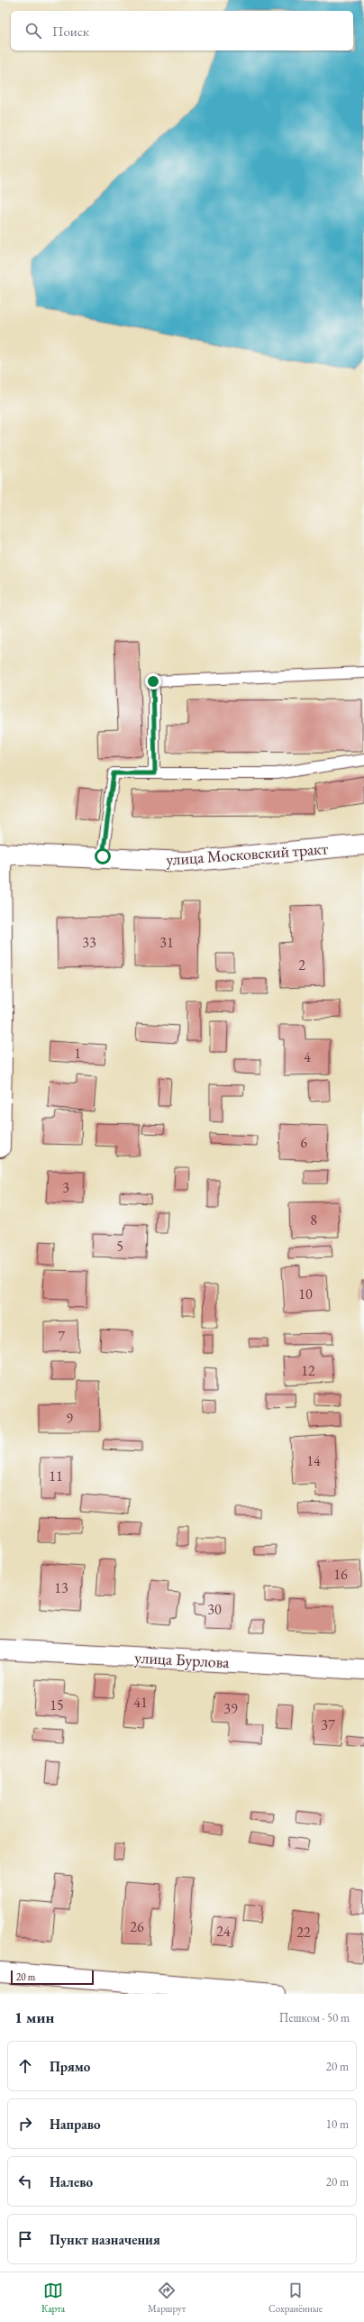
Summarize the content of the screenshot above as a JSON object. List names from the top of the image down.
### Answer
{
  "streets": {
    "street": ["улица Московский тракт", "улица Бурлова"]
  },
  "house_numbers": [
    "33",
    "31",
    "2",
    "1",
    "4",
    "6",
    "3",
    "8",
    "5",
    "10",
    "7",
    "12",
    "9",
    "14",
    "11",
    "16",
    "13",
    "30",
    "41",
    "15",
    "39",
    "37",
    "26",
    "24",
    "22"
  ],
  "scale_bar": "20 m",
  "page": {
    "search": "Поиск",
    "scale": "20 m",
    "heading": ["1 мин", "Пешком · 50 m"],
    "list": [
      ["Прямо", "20 m"],
      ["Направо", "10 m"],
      ["Налево", "20 m"],
      "Пункт назначения"
    ],
    "nav": ["Карта", "Маршрут", "Сохранённые"]
  }
}
